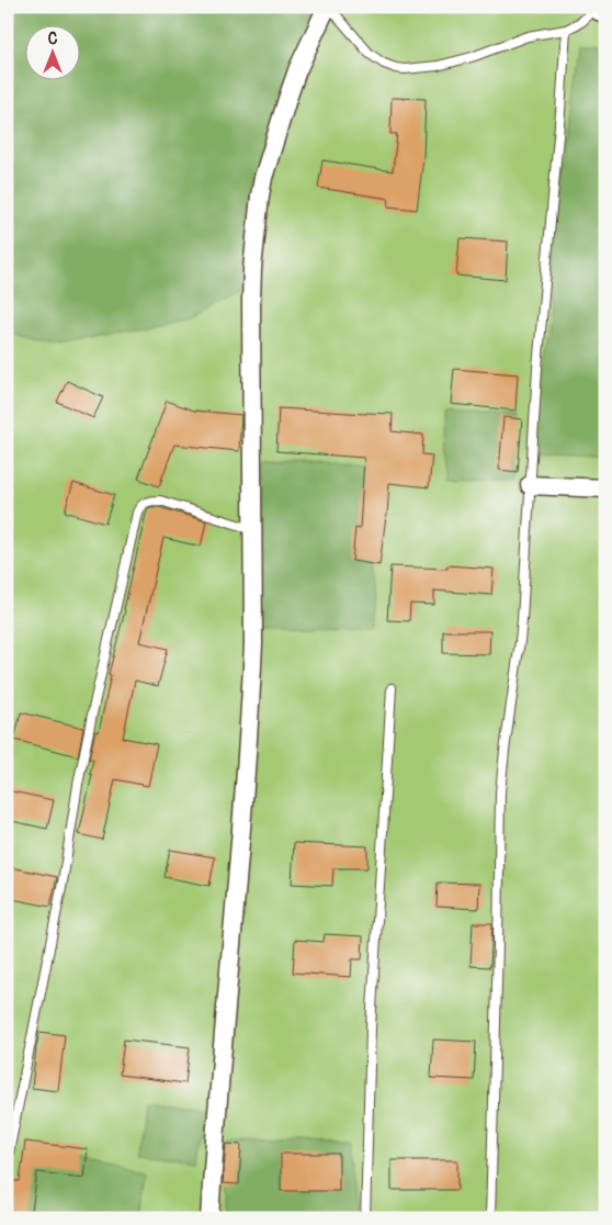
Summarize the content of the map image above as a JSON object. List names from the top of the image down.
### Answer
{
  "north": "top"
}
